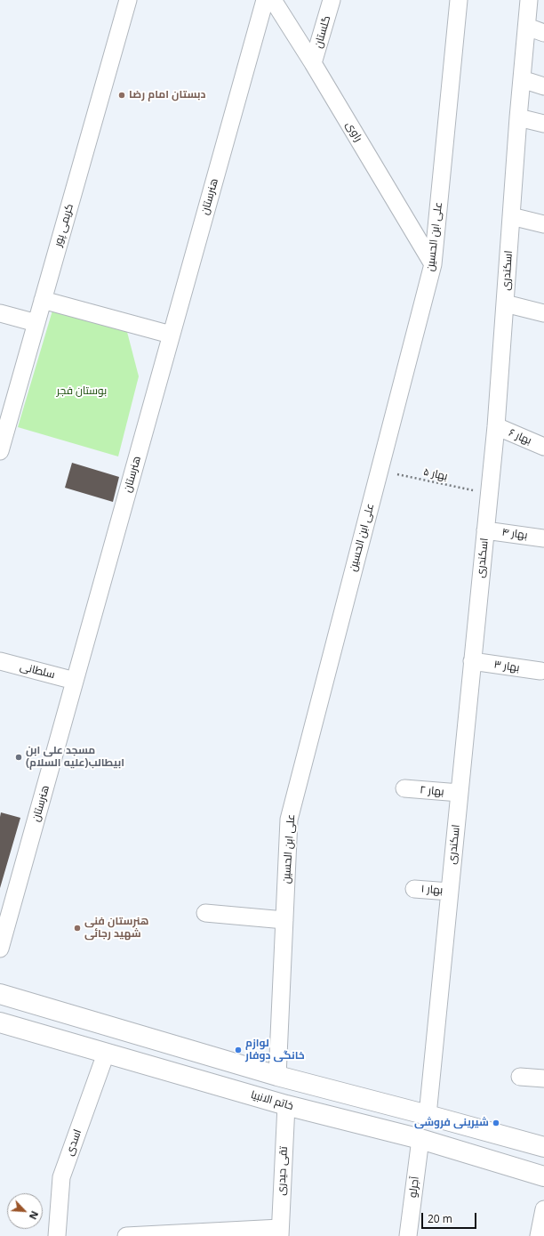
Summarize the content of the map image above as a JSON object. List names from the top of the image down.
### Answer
{
  "streets": {
    "main road": ["خاتم الانبیا"],
    "street": [
      "گلستان",
      "راوی",
      "هنرستان",
      "کریمی پور",
      "علی ابن الحسین",
      "اسکندری",
      "بهار ۶",
      "بهار ۴",
      "بهار ۳",
      "سلطانی",
      "بهار ۲",
      "بهار ۱",
      "اسدی",
      "تقی حیدری",
      "آجرلو"
    ],
    "path": ["بهار ۵"]
  },
  "crossings": [
    ["گلستان", "راوی"],
    ["راوی", "علی ابن الحسین"],
    ["هنرستان", "سلطانی"],
    ["علی ابن الحسین", "بهار ۵"],
    ["اسکندری", "بهار ۶"],
    ["اسکندری", "بهار ۵"],
    ["اسکندری", "بهار ۴"],
    ["اسکندری", "بهار ۳"],
    ["اسکندری", "بهار ۲"],
    ["اسکندری", "بهار ۱"],
    ["خاتم الانبیا", "اسدی"],
    ["خاتم الانبیا", "تقی حیدری"],
    ["خاتم الانبیا", "آجرلو"]
  ],
  "parks": ["بوستان فجر"],
  "places": [
    "دبستان امام رضا",
    "مسجد علی ابن ابیطالب(علیه السلام)",
    "هنرستان فنی شهید رجائی",
    "لوازم خانگی دوفار",
    "شیرینی فروشی"
  ],
  "scale_bar": "20 m",
  "north": "bottom right"
}
